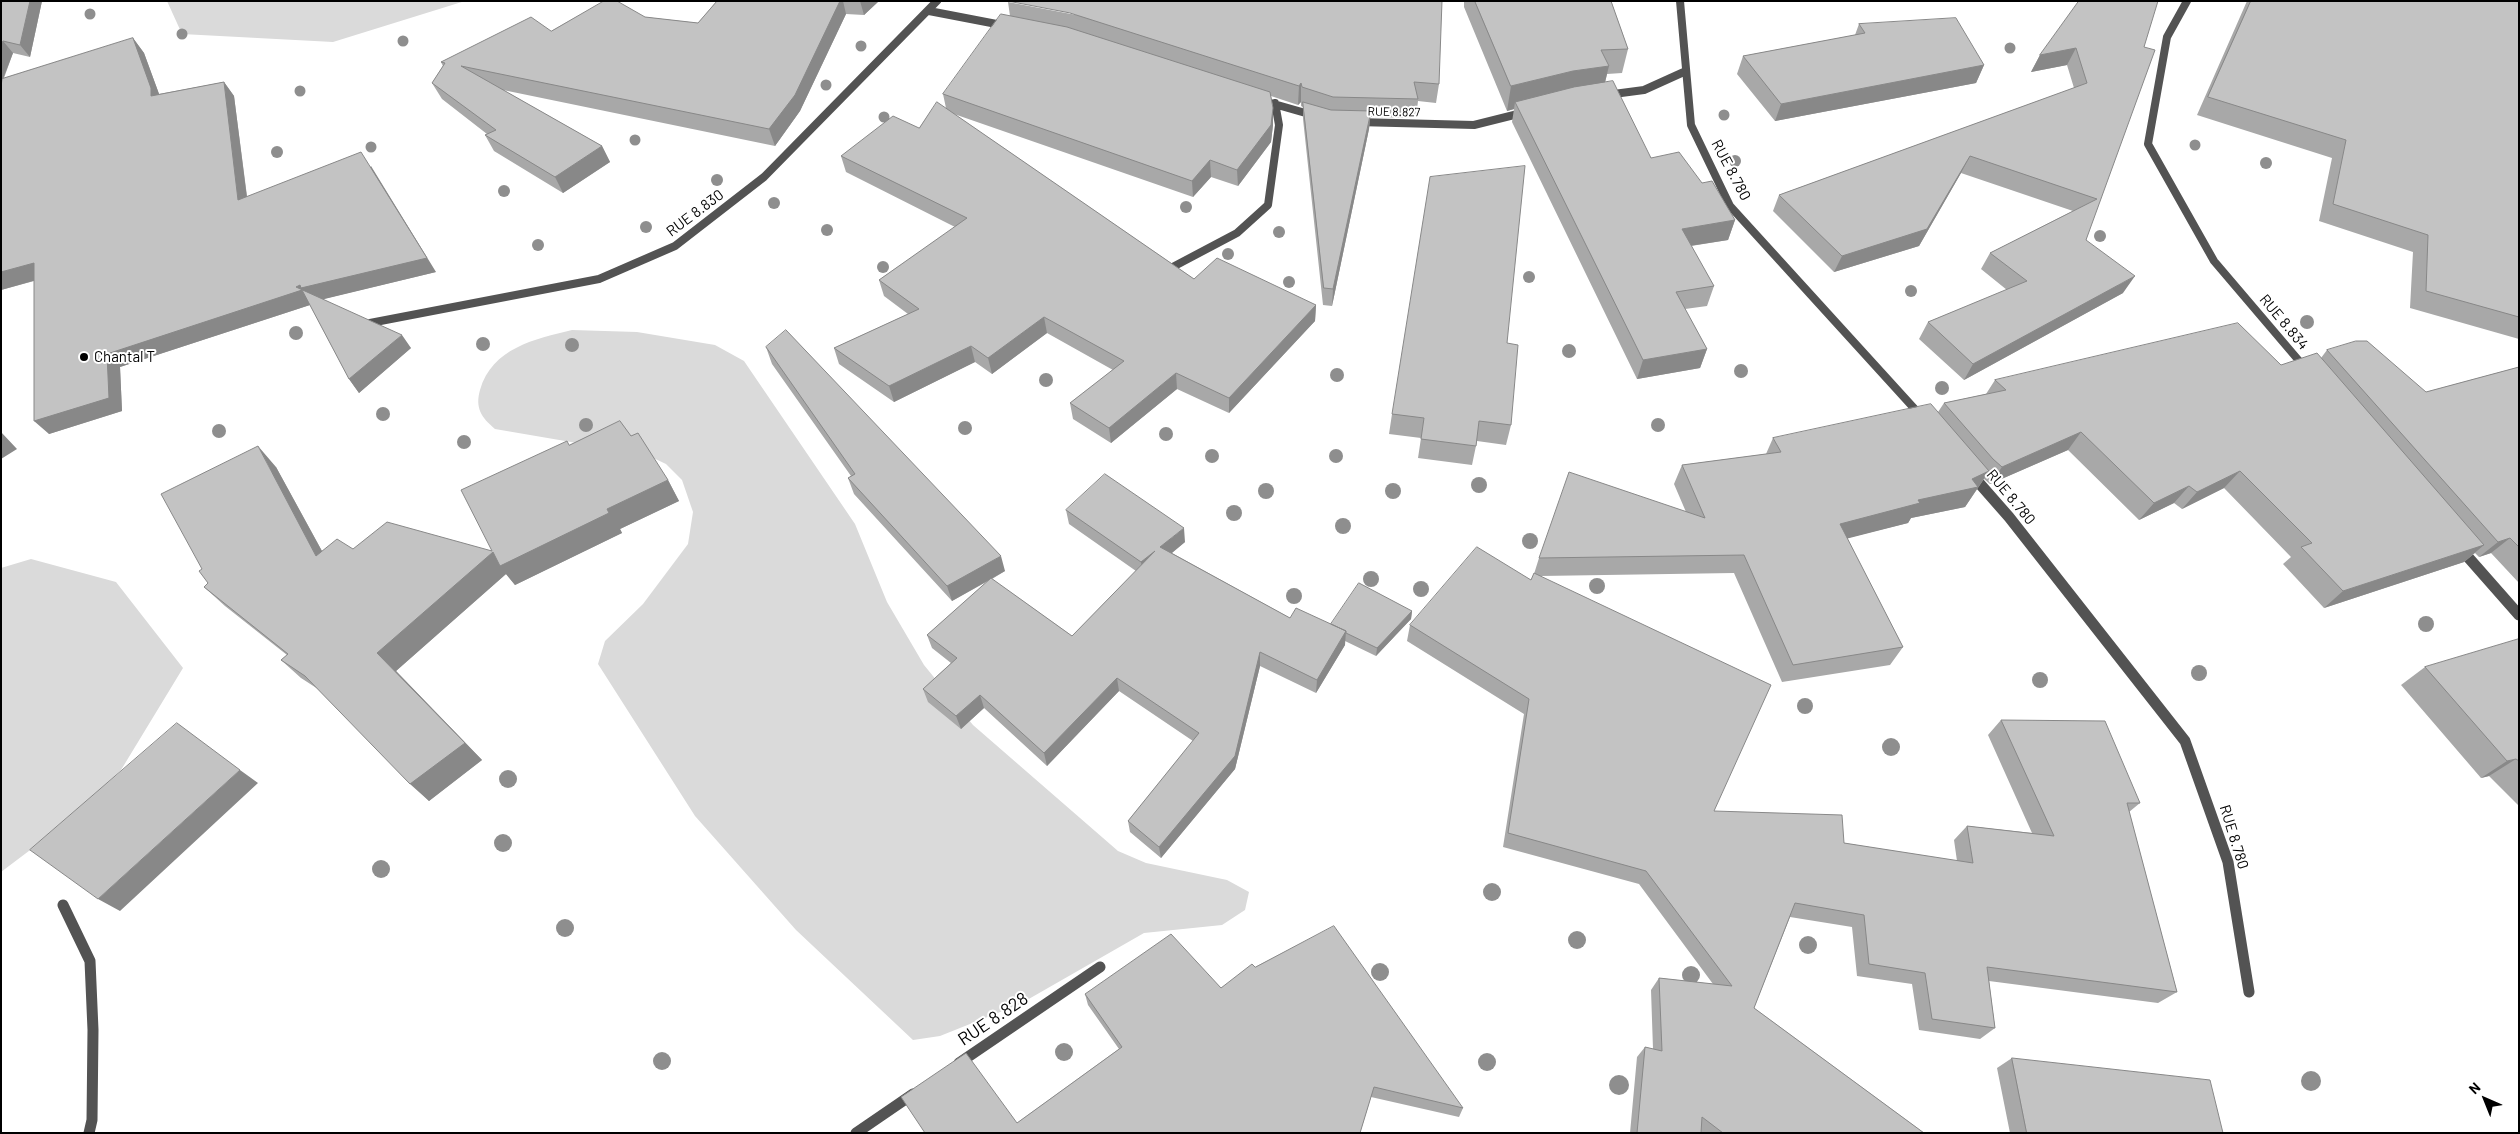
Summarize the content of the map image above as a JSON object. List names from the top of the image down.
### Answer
{
  "streets": {
    "street": [
      "RUE 8.827",
      "RUE 8.780",
      "RUE 8.830",
      "RUE 8.834",
      "RUE 8.828"
    ]
  },
  "places": ["Chantal T"],
  "north": "top left"
}
